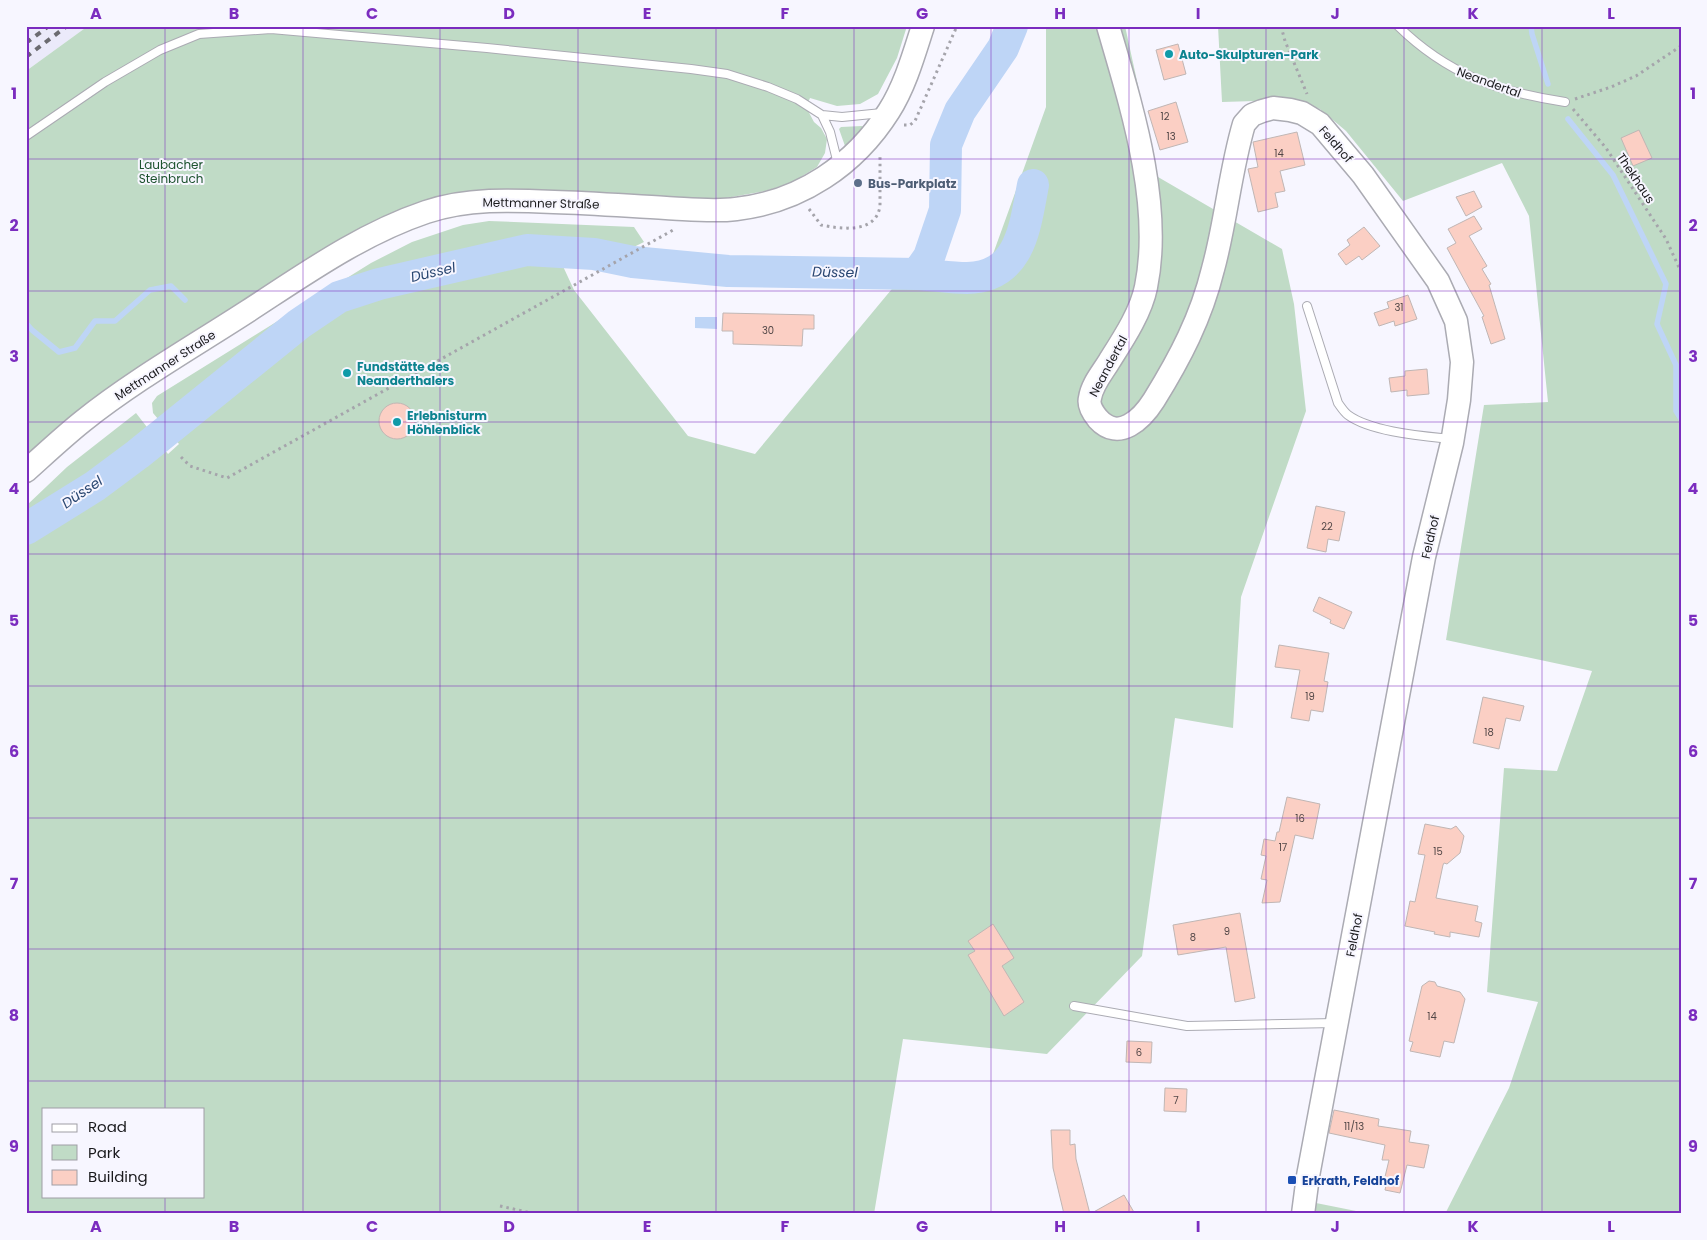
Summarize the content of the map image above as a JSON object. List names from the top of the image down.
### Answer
{
  "streets": {
    "main road": ["Neandertal", "Feldhof", "Mettmanner Straße"],
    "path": ["Thekhaus"]
  },
  "crossings": [
    ["Neandertal", "Feldhof"],
    ["Neandertal", "Thekhaus"]
  ],
  "water": ["Düssel"],
  "parks": ["Laubacher Steinbruch"],
  "places": {
    "other": [
      "Auto-Skulpturen-Park",
      "Bus-Parkplatz",
      "Fundstätte des Neanderthalers",
      "Erlebnisturm Höhlenblick"
    ],
    "transit": ["Erkrath, Feldhof"]
  },
  "house_numbers": [
    "12",
    "13",
    "14",
    "31",
    "30",
    "22",
    "19",
    "18",
    "16",
    "17",
    "15",
    "9",
    "8",
    "14",
    "6",
    "7",
    "11/13"
  ],
  "legend": ["Road", "Park", "Building"],
  "grid": {
    "columns": [
      "A",
      "B",
      "C",
      "D",
      "E",
      "F",
      "G",
      "H",
      "I",
      "J",
      "K",
      "L"
    ],
    "rows": [
      "1",
      "2",
      "3",
      "4",
      "5",
      "6",
      "7",
      "8",
      "9"
    ]
  }
}
